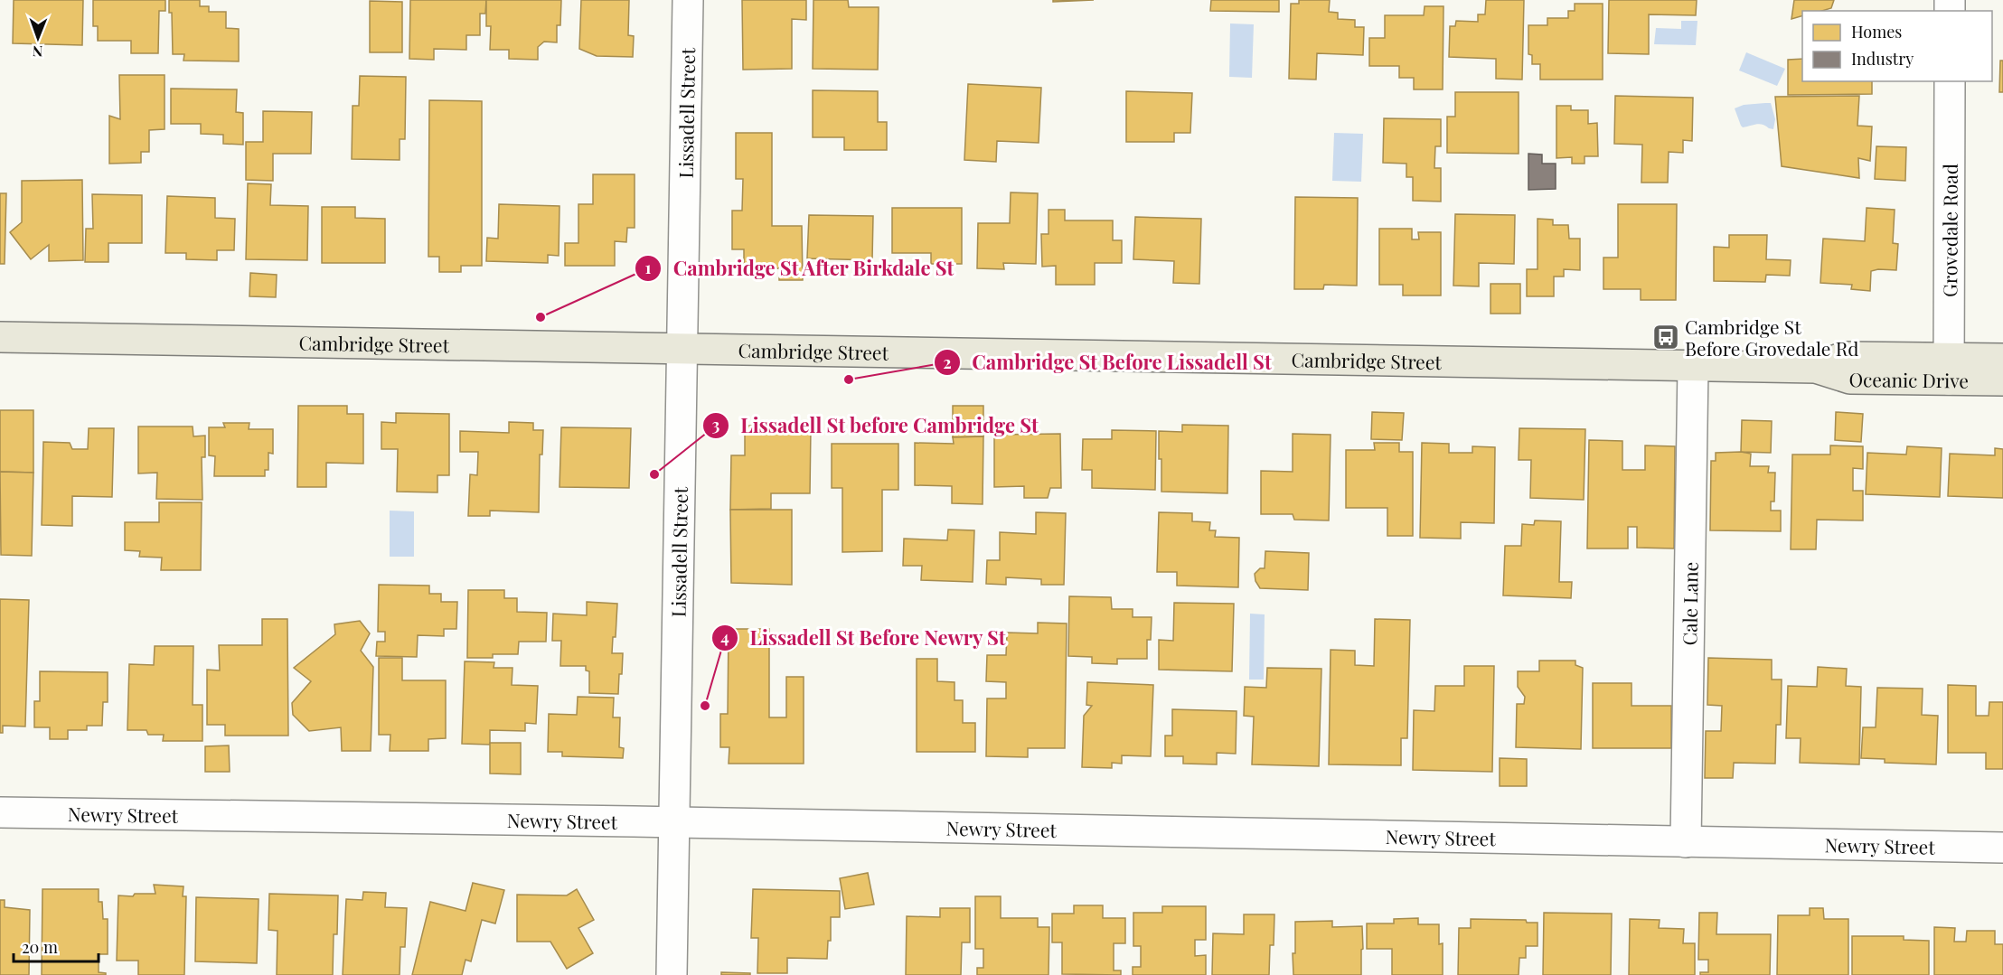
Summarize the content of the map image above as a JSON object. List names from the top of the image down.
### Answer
{
  "streets": {
    "main road": ["Cambridge Street", "Oceanic Drive"],
    "street": [
      "Lissadell Street",
      "Grovedale Road",
      "Cale Lane",
      "Newry Street"
    ]
  },
  "crossings": [
    ["Lissadell Street", "Cambridge Street"],
    ["Lissadell Street", "Newry Street"],
    ["Grovedale Road", "Oceanic Drive"],
    ["Cambridge Street", "Oceanic Drive"],
    ["Cambridge Street", "Cale Lane"],
    ["Oceanic Drive", "Cale Lane"],
    ["Cale Lane", "Newry Street"]
  ],
  "places": {
    "other": [
      "Cambridge St After Birkdale St",
      "Cambridge St Before Lissadell St",
      "Lissadell St before Cambridge St",
      "Lissadell St Before Newry St"
    ],
    "bus stop": ["Cambridge St Before Grovedale Rd"]
  },
  "legend": ["Homes", "Industry"],
  "scale_bar": "20 m",
  "north": "bottom"
}
